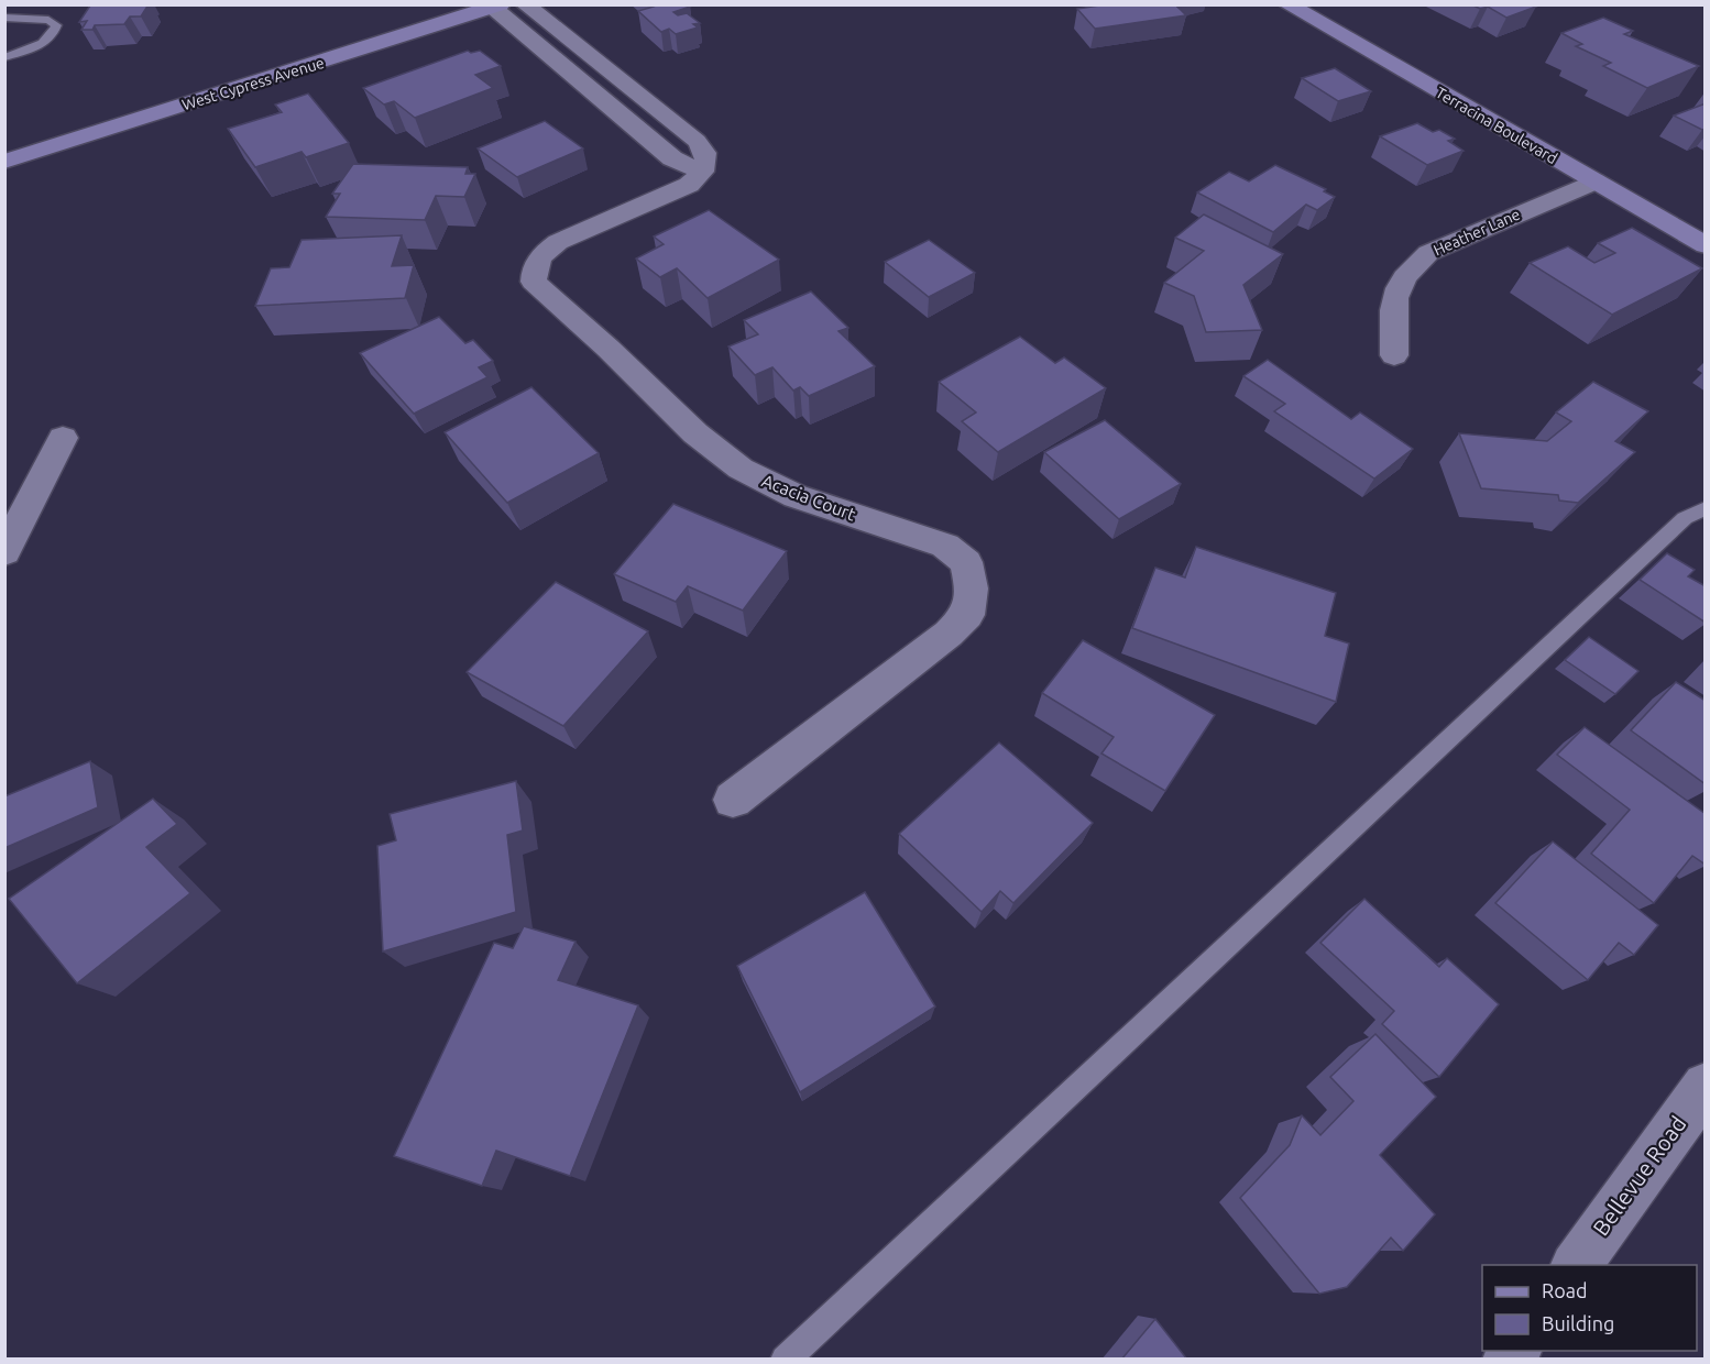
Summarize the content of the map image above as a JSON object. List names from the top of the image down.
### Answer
{
  "streets": {
    "main road": ["West Cypress Avenue", "Terracina Boulevard"],
    "street": ["Heather Lane", "Acacia Court", "Bellevue Road"]
  },
  "crossings": [
    ["Terracina Boulevard", "Heather Lane"]
  ],
  "legend": ["Road", "Building"]
}
